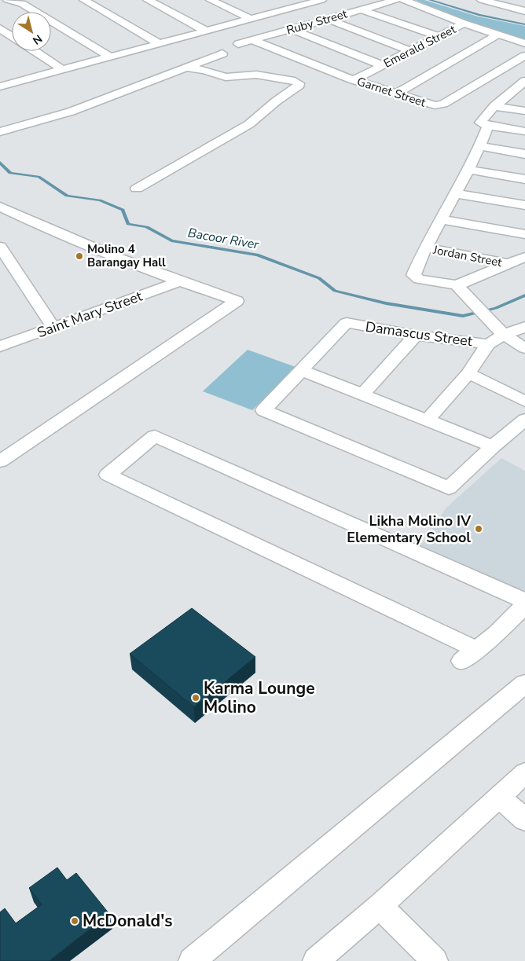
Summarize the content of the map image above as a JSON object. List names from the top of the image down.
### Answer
{
  "streets": {
    "street": [
      "Ruby Street",
      "Emerald Street",
      "Garnet Street",
      "Jordan Street",
      "Saint Mary Street",
      "Damascus Street"
    ]
  },
  "crossings": [
    ["Ruby Street", "Garnet Street"],
    ["Emerald Street", "Garnet Street"]
  ],
  "water": ["Bacoor River"],
  "places": [
    "Molino 4 Barangay Hall",
    "Likha Molino IV Elementary School",
    "Karma Lounge Molino",
    "McDonald's"
  ],
  "north": "bottom right"
}
